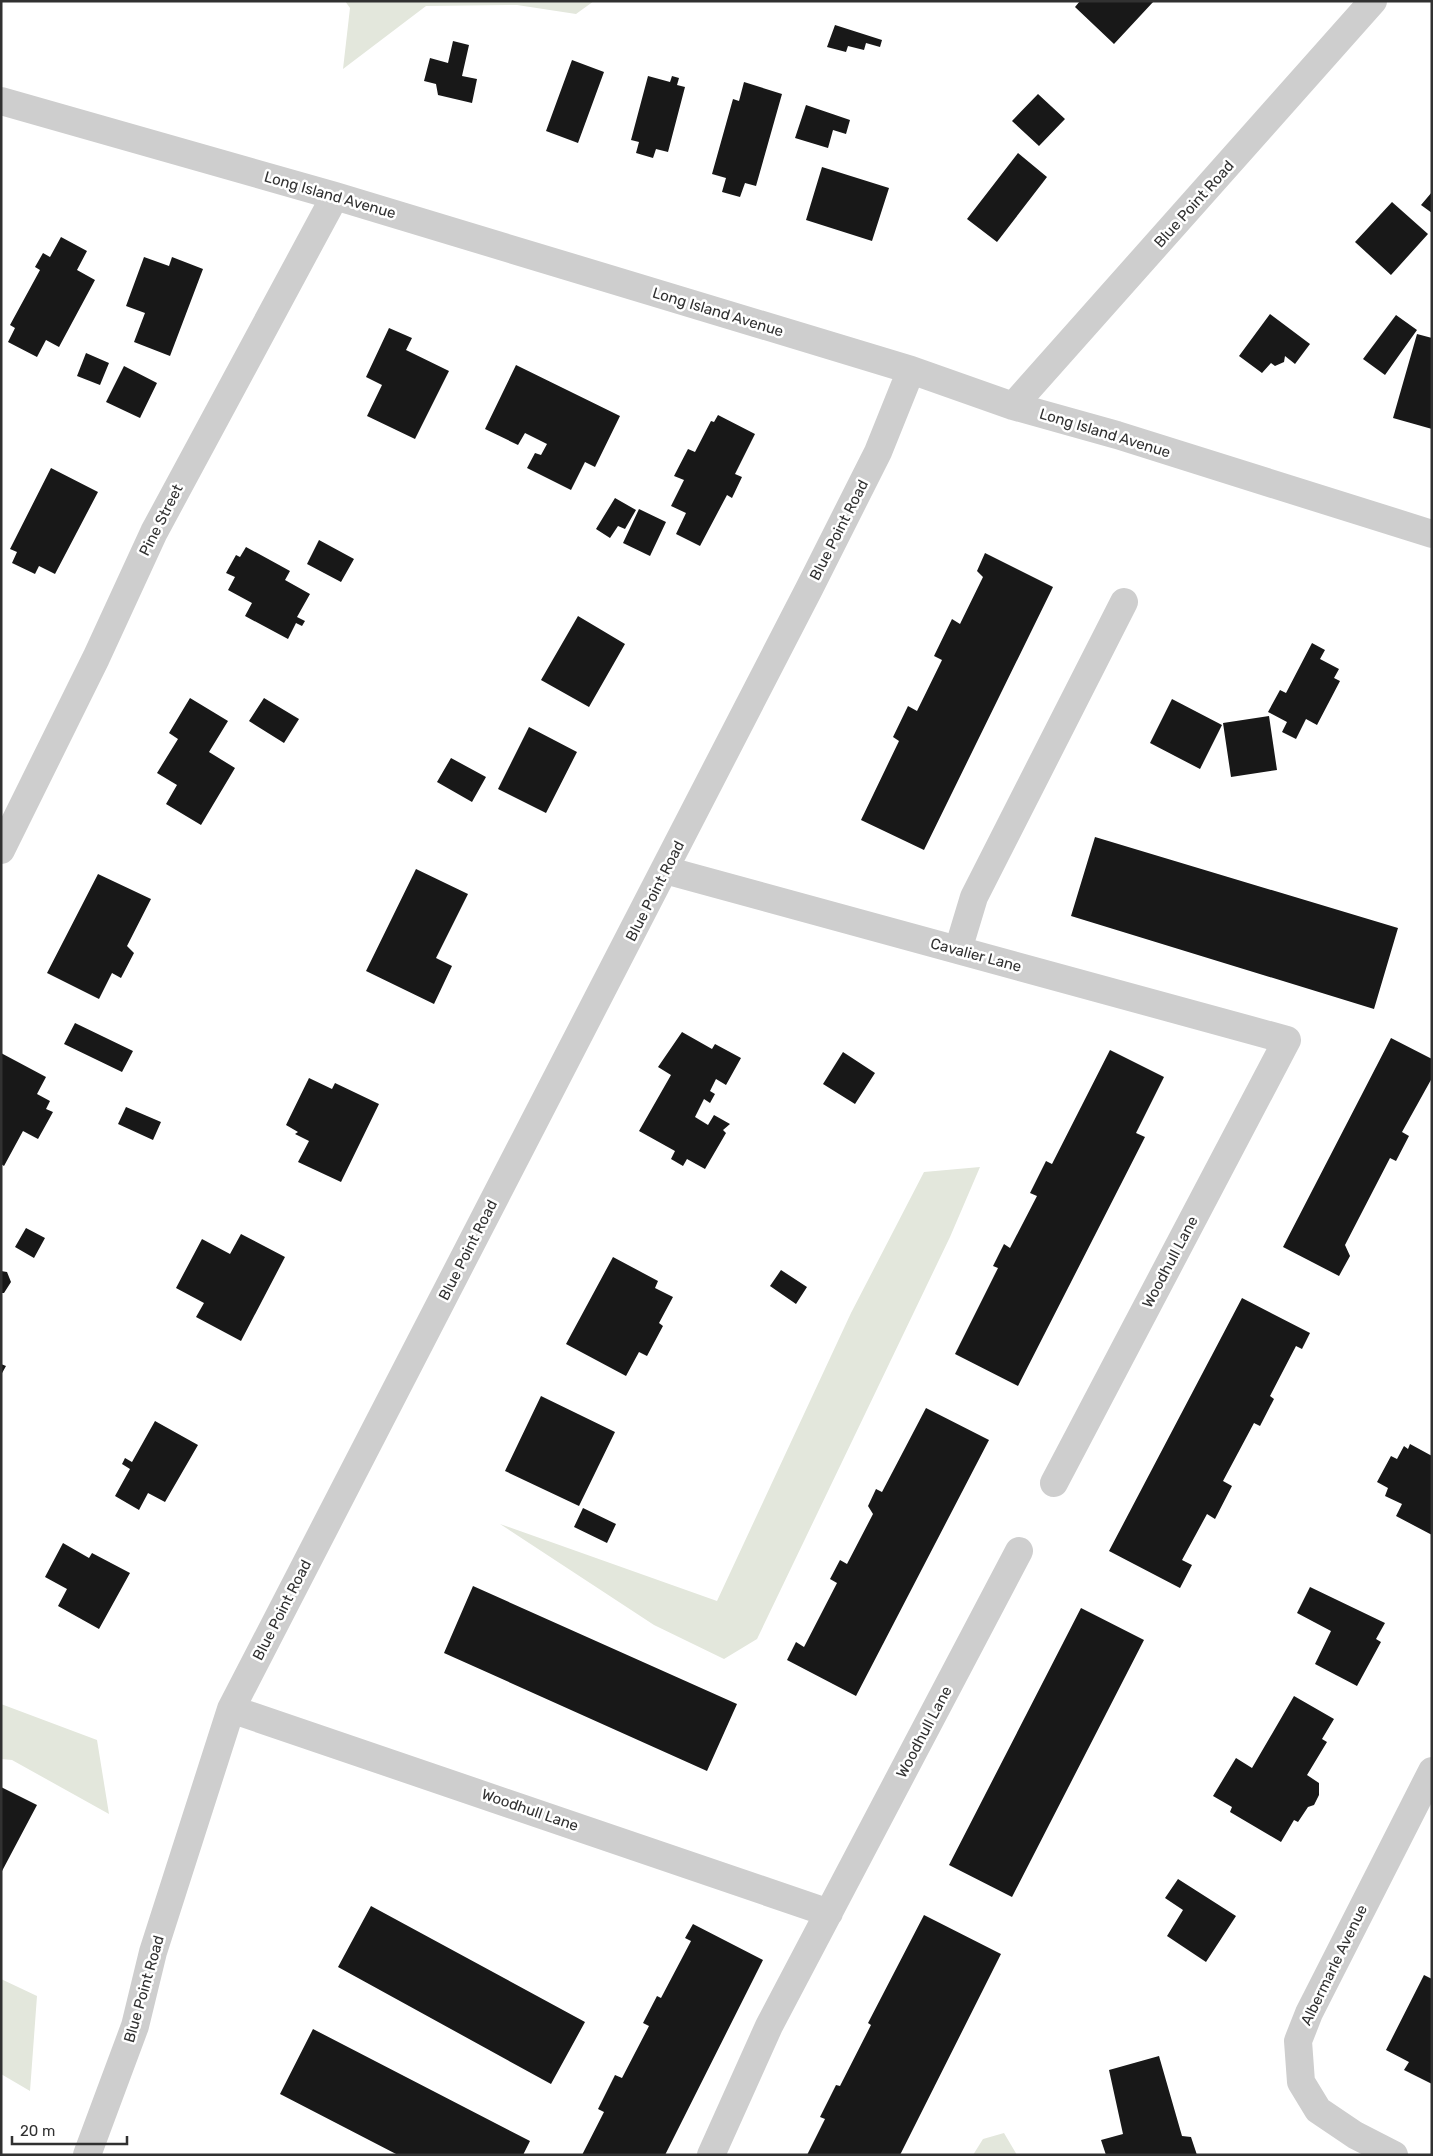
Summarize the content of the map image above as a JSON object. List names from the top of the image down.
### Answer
{
  "streets": {
    "street": [
      "Long Island Avenue",
      "Blue Point Road",
      "Pine Street",
      "Cavalier Lane",
      "Woodhull Lane",
      "Albermarle Avenue"
    ]
  },
  "crossings": [
    ["Long Island Avenue", "Blue Point Road"],
    ["Long Island Avenue", "Pine Street"],
    ["Blue Point Road", "Cavalier Lane"],
    ["Blue Point Road", "Woodhull Lane"],
    ["Cavalier Lane", "Woodhull Lane"]
  ],
  "scale_bar": "20 m"
}
